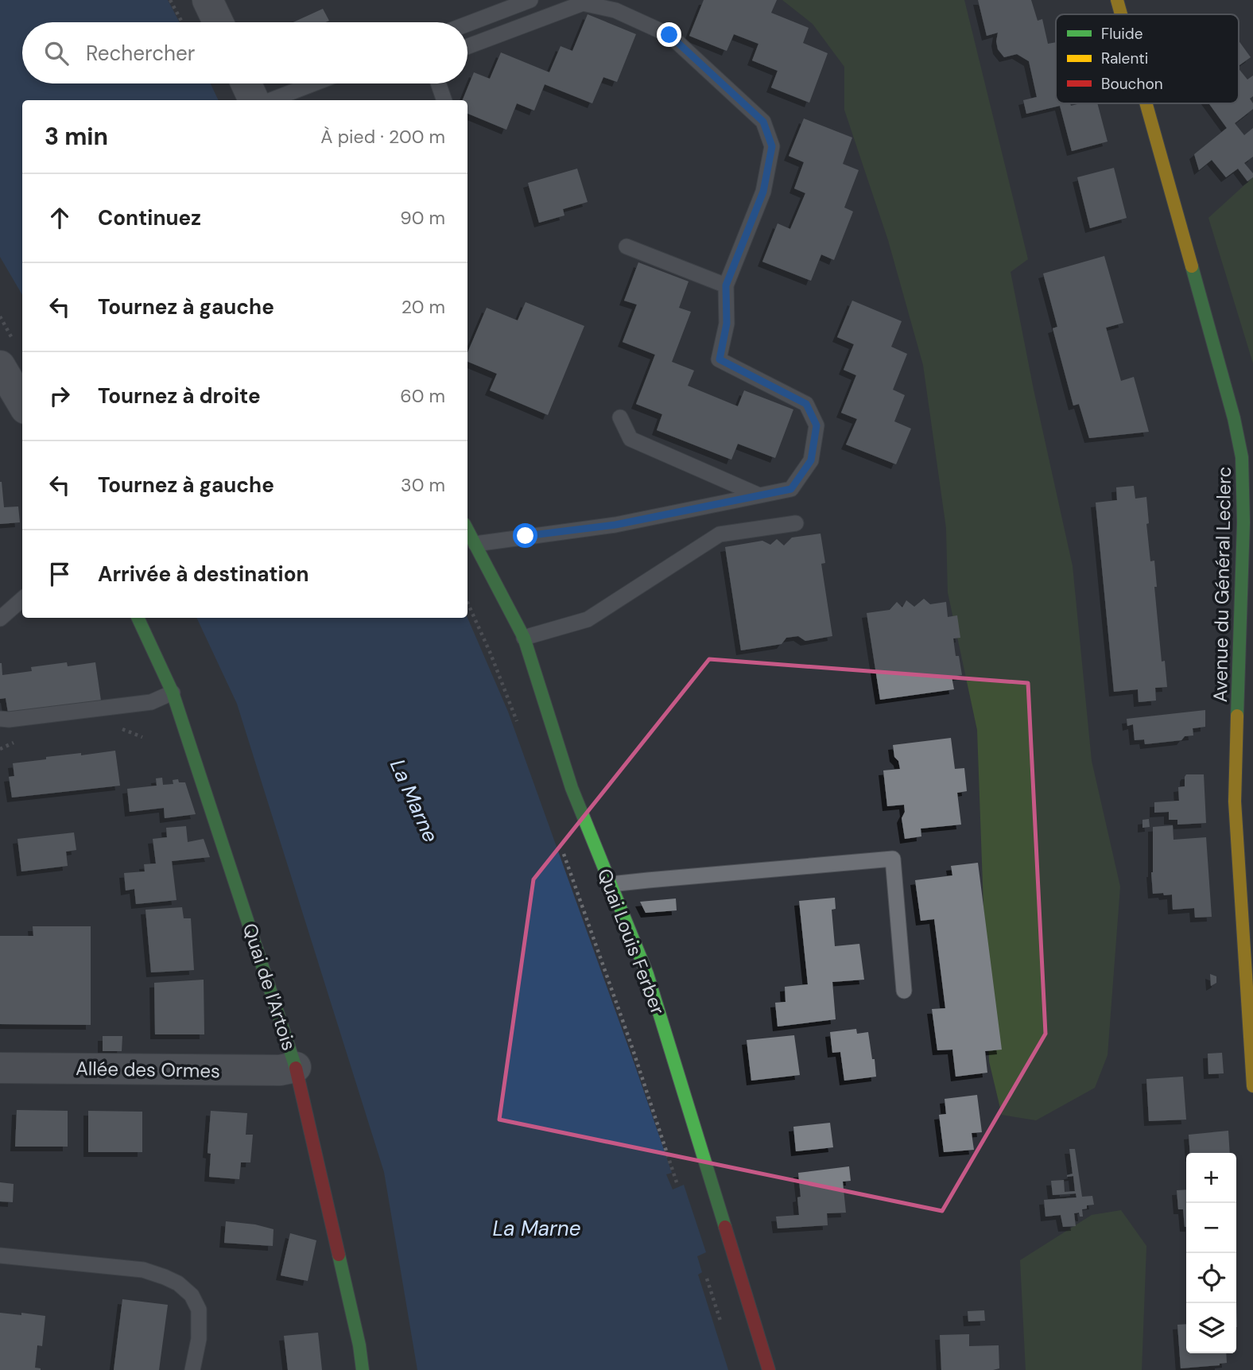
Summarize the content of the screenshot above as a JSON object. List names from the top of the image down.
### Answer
{
  "streets": {
    "street": [
      "Avenue du Général Leclerc",
      "Quai Louis Ferber",
      "Quai de l'Artois",
      "Allée des Ormes"
    ]
  },
  "crossings": [
    ["Quai de l'Artois", "Allée des Ormes"]
  ],
  "water": ["La Marne"],
  "legend": ["Fluide", "Ralenti", "Bouchon"],
  "page": {
    "search": "Rechercher",
    "heading": ["3 min", "À pied · 200 m"],
    "list": [
      ["Continuez", "90 m"],
      ["Tournez à gauche", "20 m"],
      ["Tournez à droite", "60 m"],
      ["Tournez à gauche", "30 m"],
      "Arrivée à destination"
    ],
    "map_buttons": ["+", "−"]
  }
}
